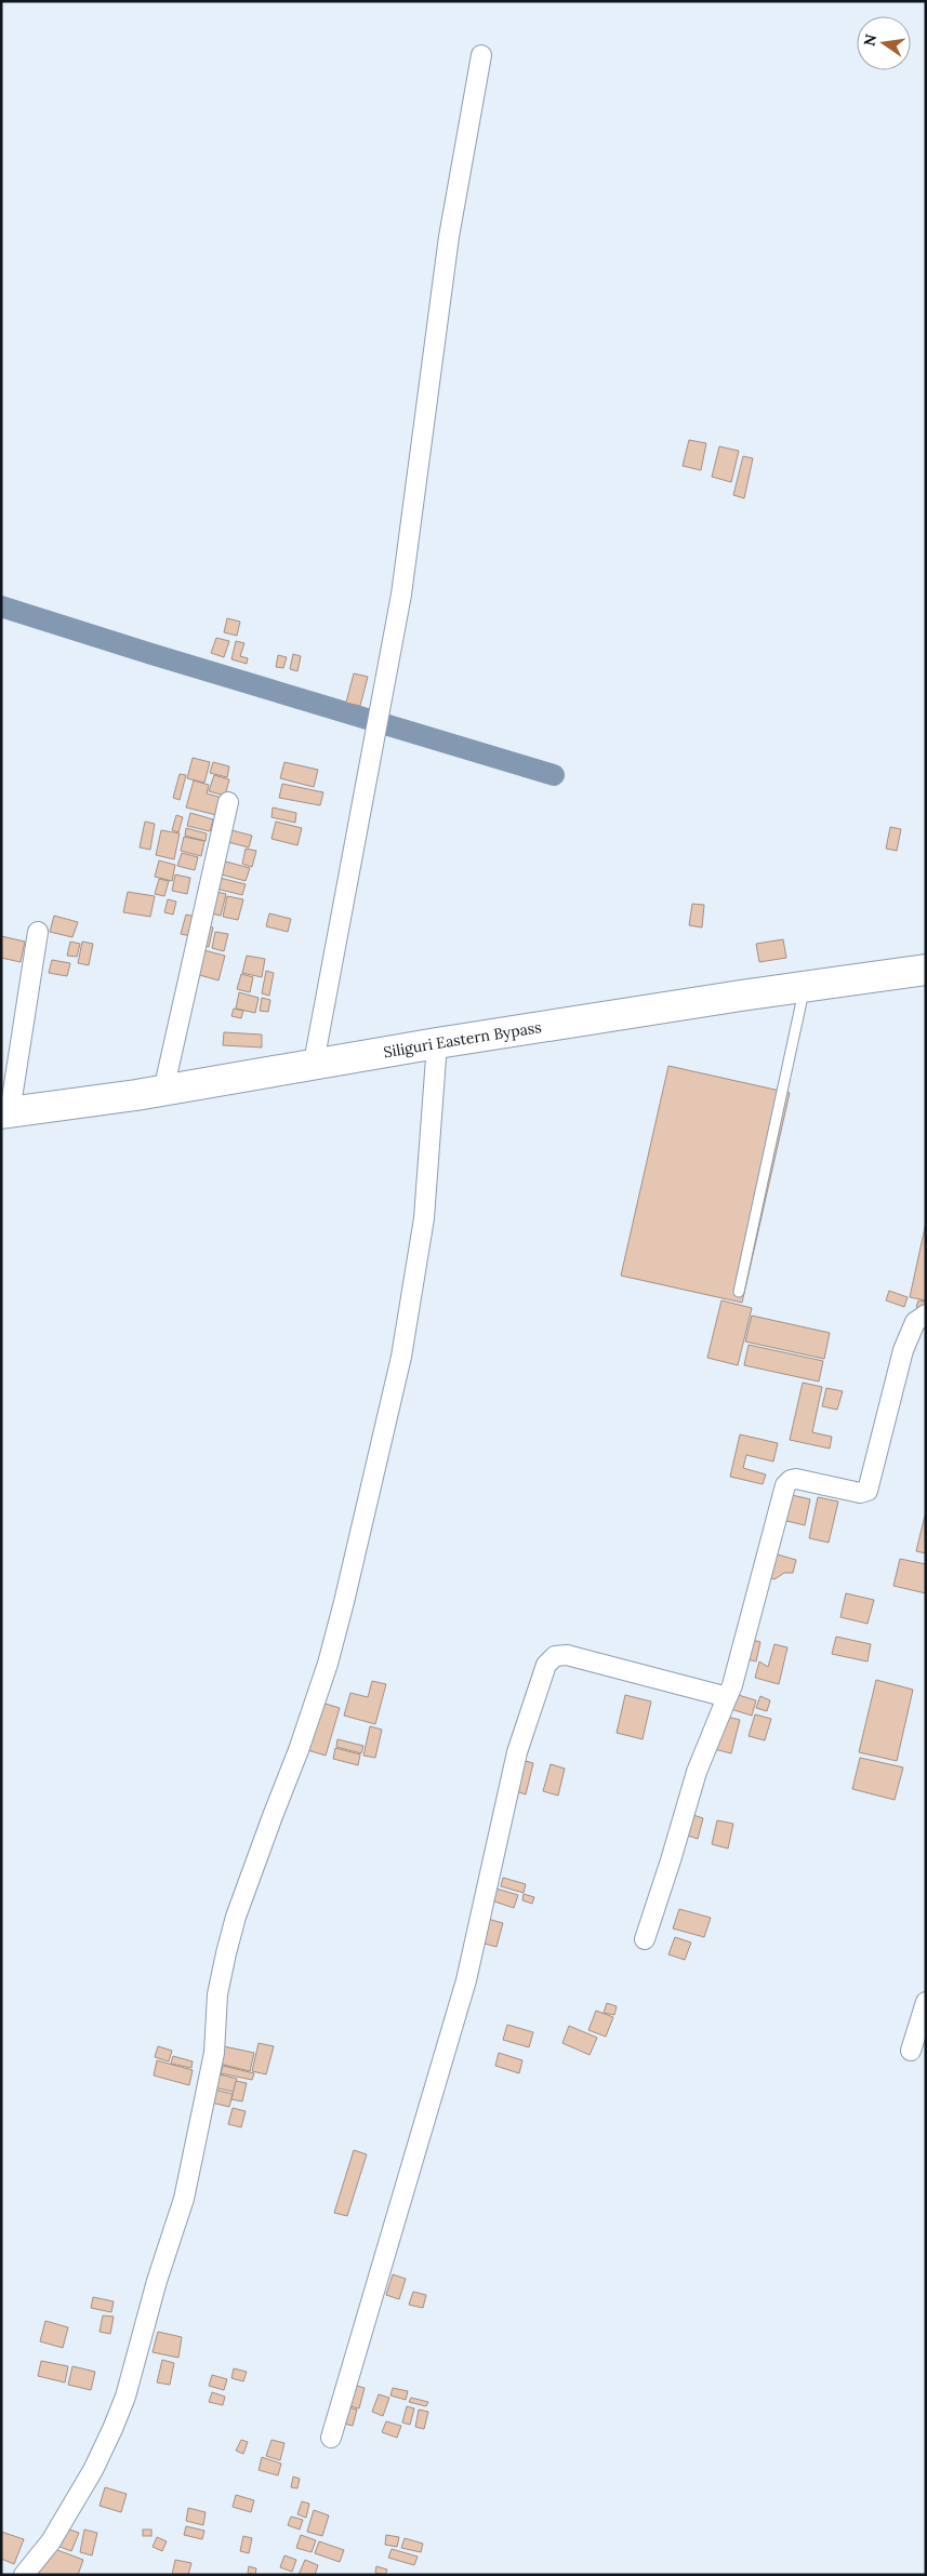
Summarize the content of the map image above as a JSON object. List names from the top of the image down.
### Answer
{
  "streets": {
    "main road": ["Siliguri Eastern Bypass"]
  },
  "north": "left"
}
